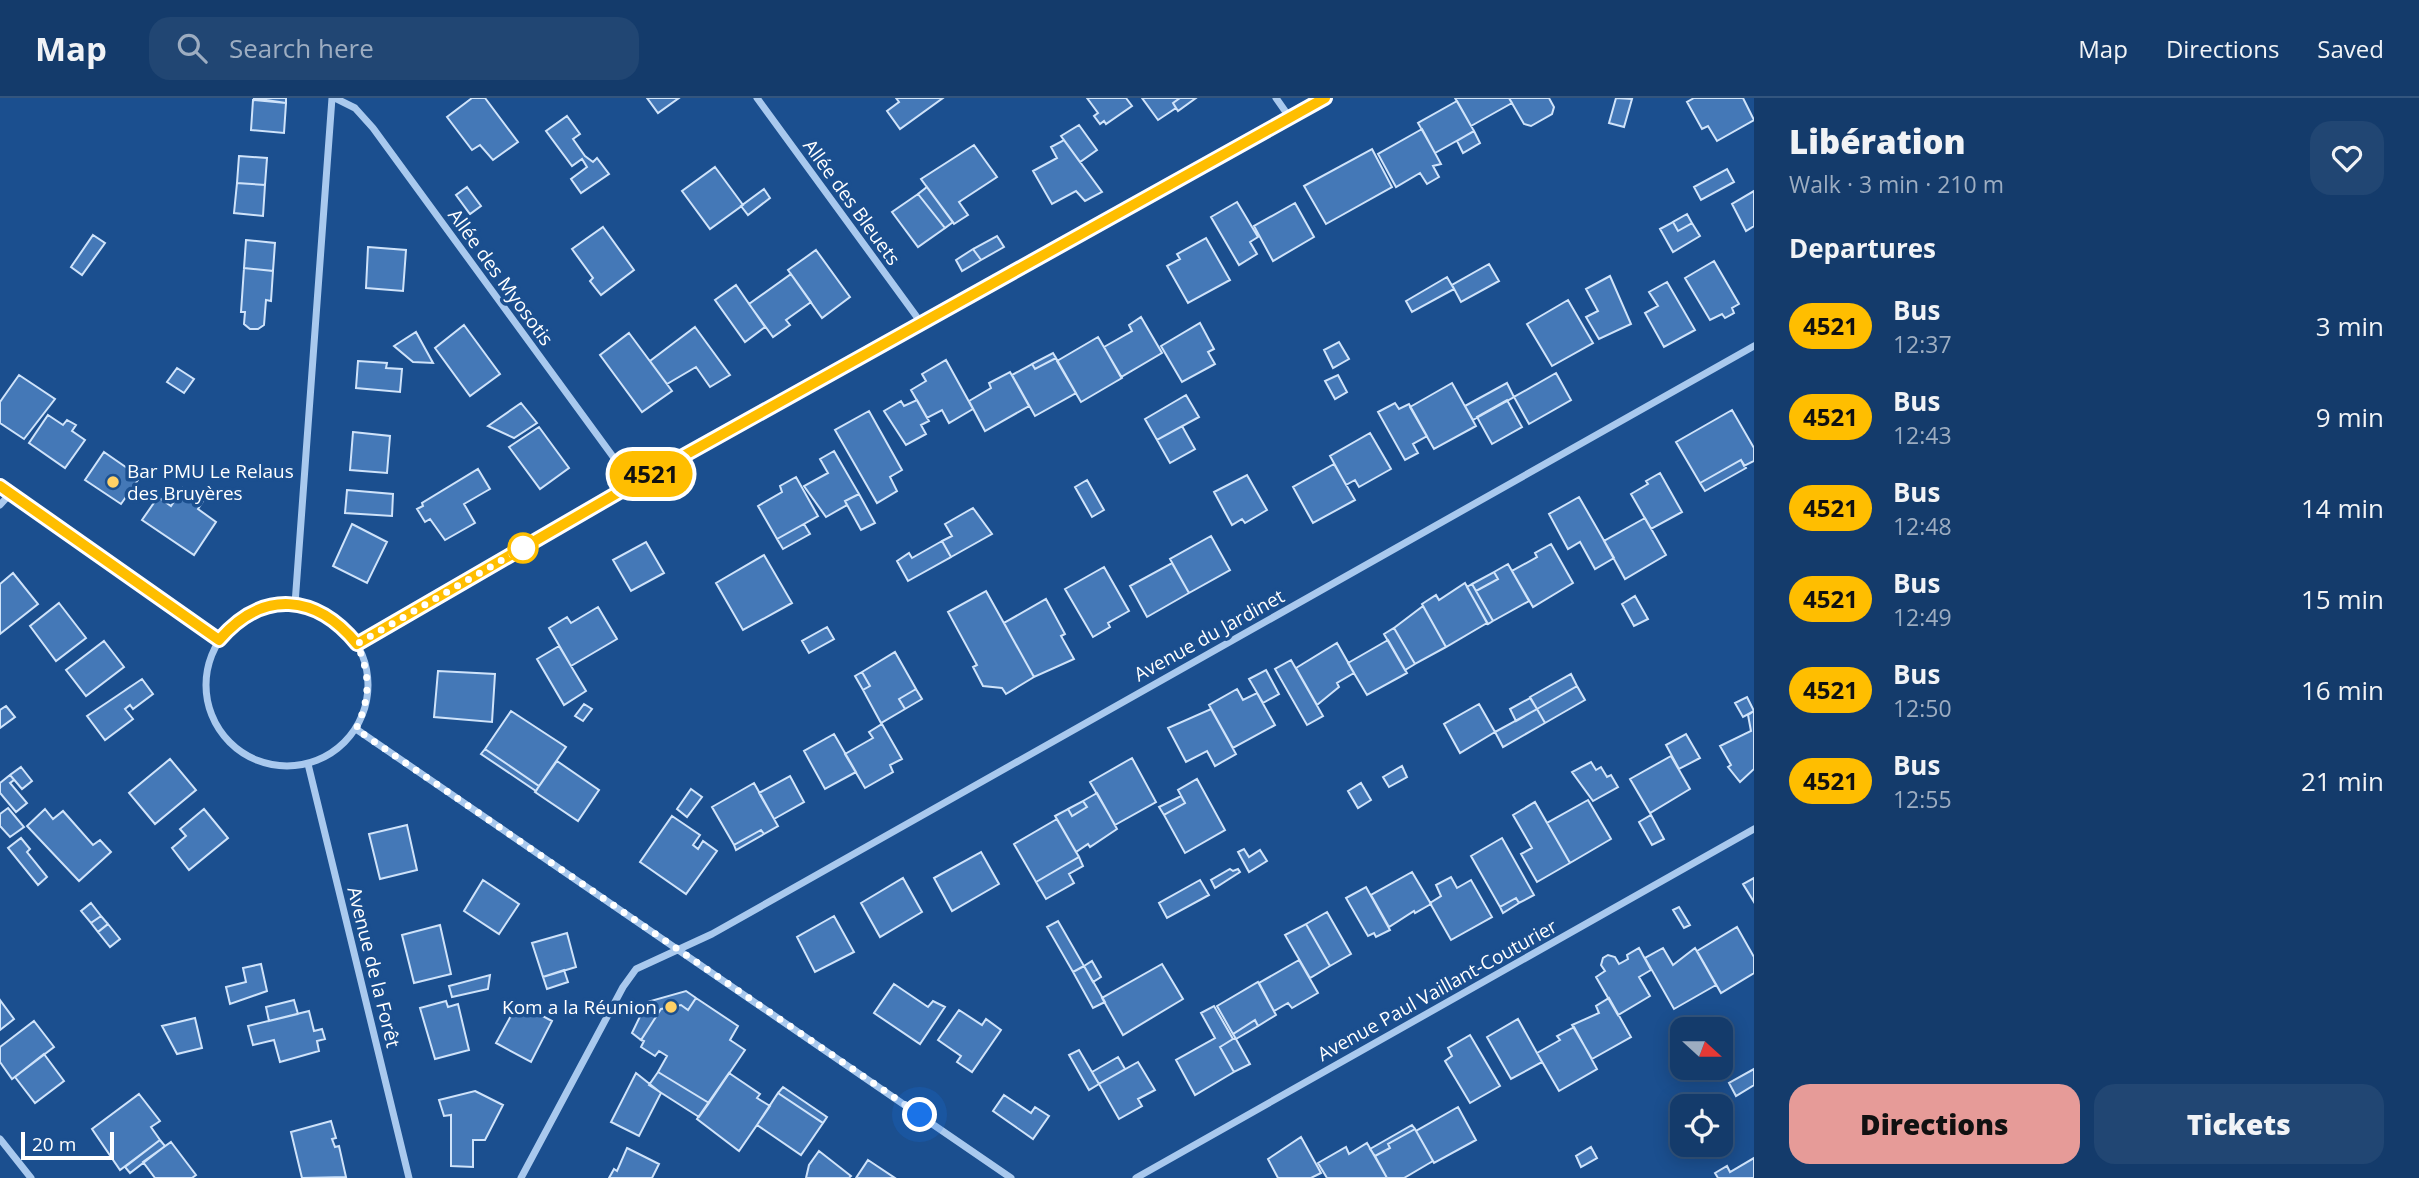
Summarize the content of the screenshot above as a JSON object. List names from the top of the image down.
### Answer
{
  "streets": {
    "street": [
      "Allée des Bleuets",
      "Allée des Myosotis",
      "Avenue du Jardinet",
      "Avenue de la Forêt",
      "Avenue Paul Vaillant-Couturier"
    ]
  },
  "places": ["Bar PMU Le Relaus des Bruyères", "Kom a la Réunion"],
  "lines": ["bus line 4521"],
  "scale_bar": "20 m",
  "north": "right",
  "page": {
    "header": "Map",
    "search": "Search here",
    "nav": ["Map", "Directions", "Saved"],
    "on_map": "4521",
    "heading": [
      ["Libération", "Walk · 3 min · 210 m"],
      "Departures"
    ],
    "list": [
      {
        "mark": "4521",
        "name": "Bus",
        "note": "12:37",
        "value": "3 min"
      },
      {
        "mark": "4521",
        "name": "Bus",
        "note": "12:43",
        "value": "9 min"
      },
      {
        "mark": "4521",
        "name": "Bus",
        "note": "12:48",
        "value": "14 min"
      },
      {
        "mark": "4521",
        "name": "Bus",
        "note": "12:49",
        "value": "15 min"
      },
      {
        "mark": "4521",
        "name": "Bus",
        "note": "12:50",
        "value": "16 min"
      },
      {
        "mark": "4521",
        "name": "Bus",
        "note": "12:55",
        "value": "21 min"
      }
    ],
    "buttons": ["Directions", "Tickets"],
    "scale": "20 m"
  }
}
